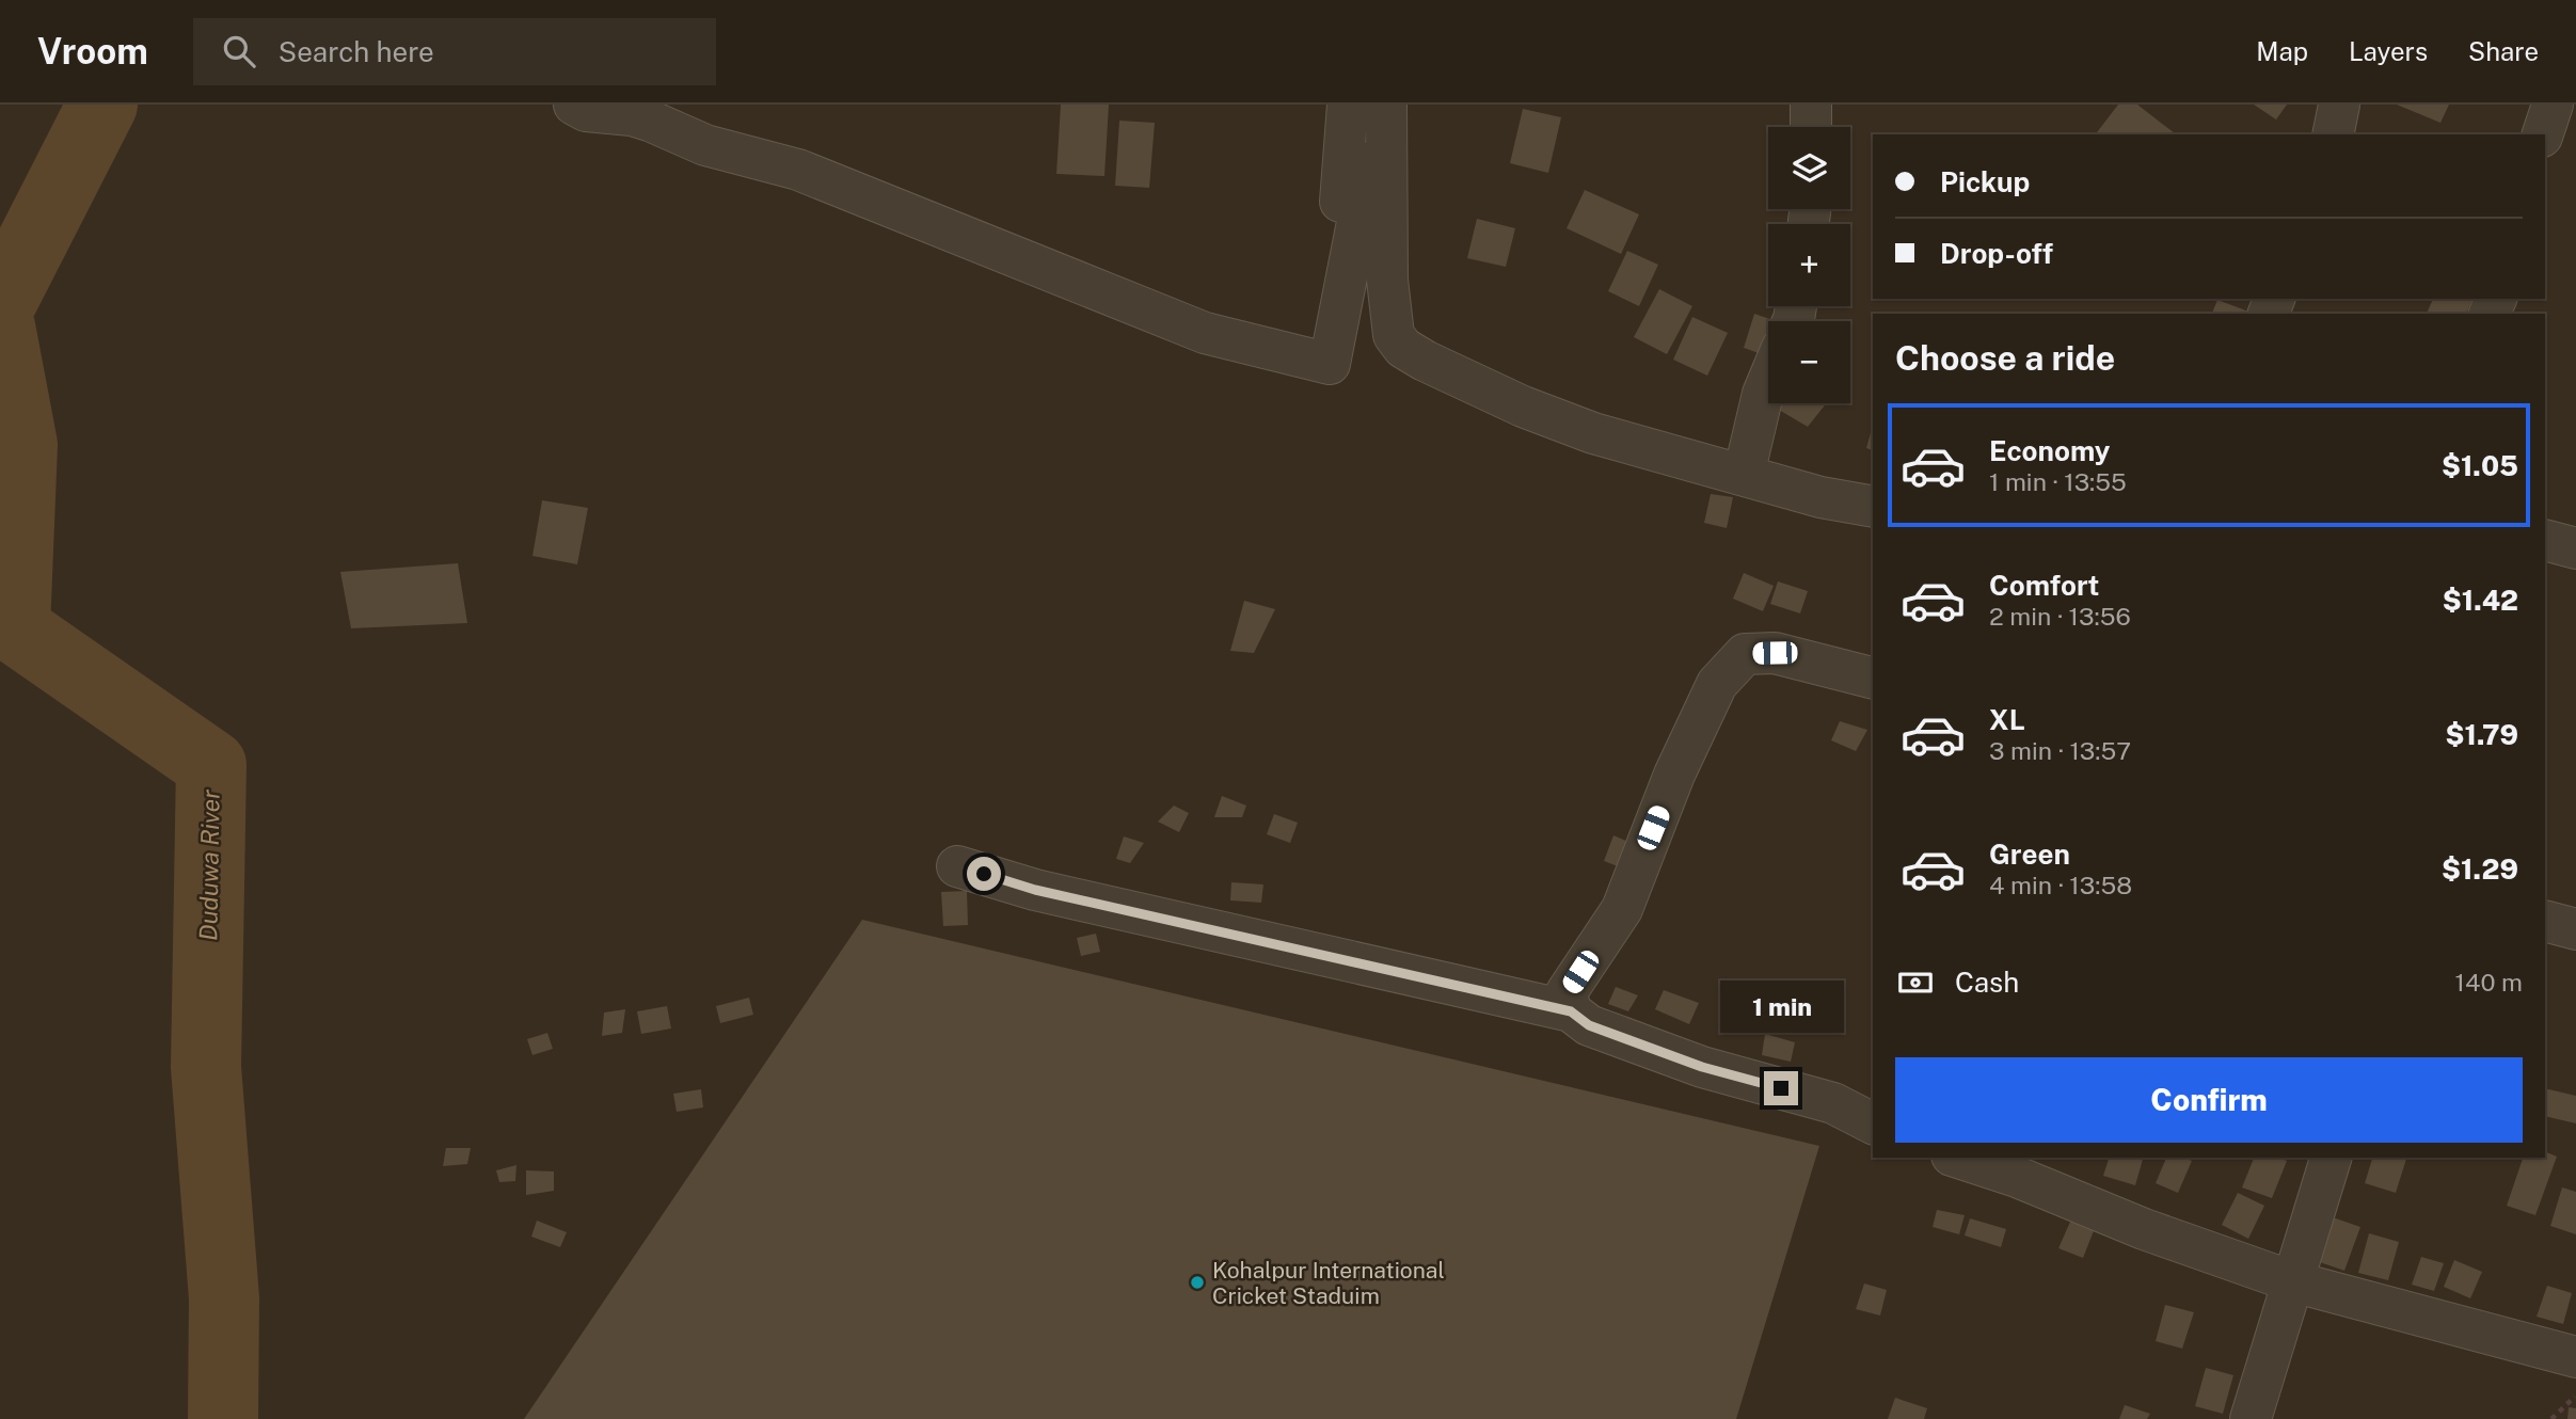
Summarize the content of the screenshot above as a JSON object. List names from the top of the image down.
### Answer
{
  "water": ["Duduwa River"],
  "places": ["Kohalpur International Cricket Staduim"],
  "page": {
    "header": "Vroom",
    "search": "Search here",
    "nav": ["Map", "Layers", "Share"],
    "map_buttons": ["+", "−"],
    "banner": ["Pickup", "Drop-off"],
    "heading": "Choose a ride",
    "list": [
      {
        "name": "Economy",
        "note": "1 min · 13:55",
        "value": "$1.05"
      },
      {
        "name": "Comfort",
        "note": "2 min · 13:56",
        "value": "$1.42"
      },
      {
        "name": "XL",
        "note": "3 min · 13:57",
        "value": "$1.79"
      },
      {
        "name": "Green",
        "note": "4 min · 13:58",
        "value": "$1.29"
      }
    ],
    "pay": ["Cash", "140 m"],
    "bubble": "1 min",
    "buttons": "Confirm"
  }
}
